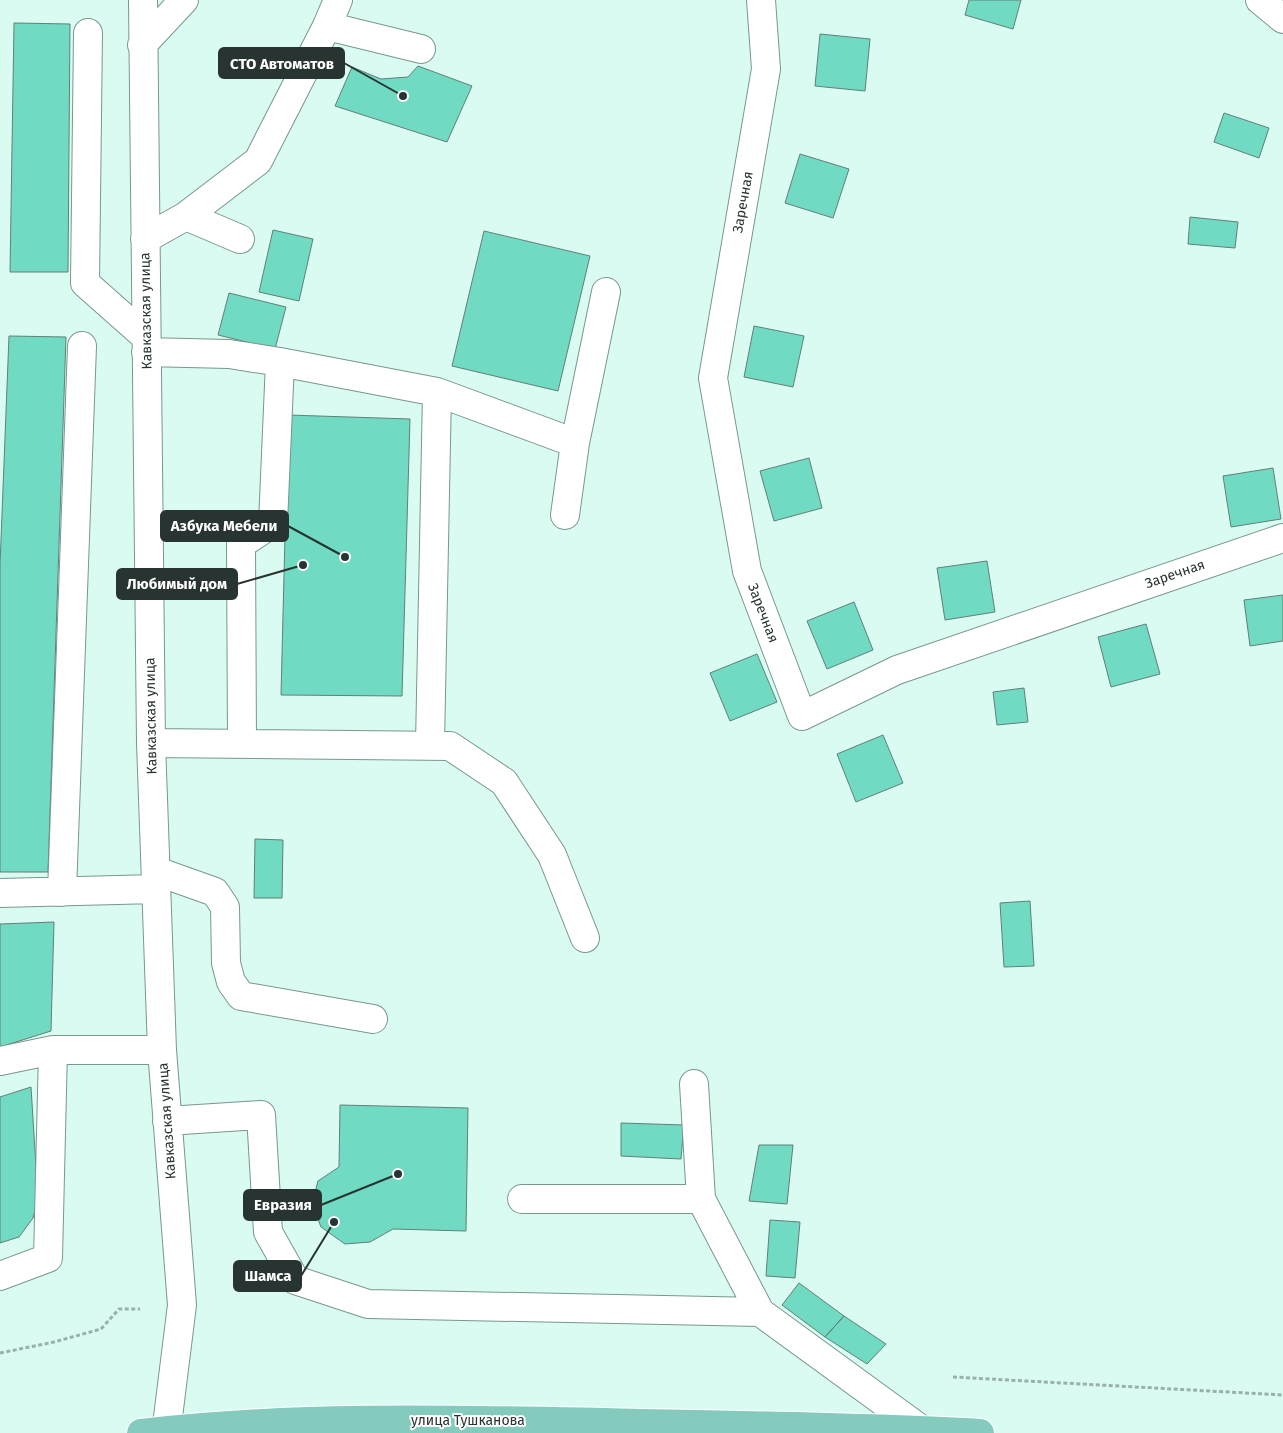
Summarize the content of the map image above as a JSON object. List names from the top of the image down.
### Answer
{
  "streets": {
    "main road": ["улица Тушканова"],
    "street": ["Заречная", "Кавказская улица"]
  },
  "crossings": [
    ["Кавказская улица", "улица Тушканова"]
  ],
  "places": [
    "СТО Автоматов",
    "Азбука Мебели",
    "Любимый дом",
    "Евразия",
    "Шамса"
  ]
}
